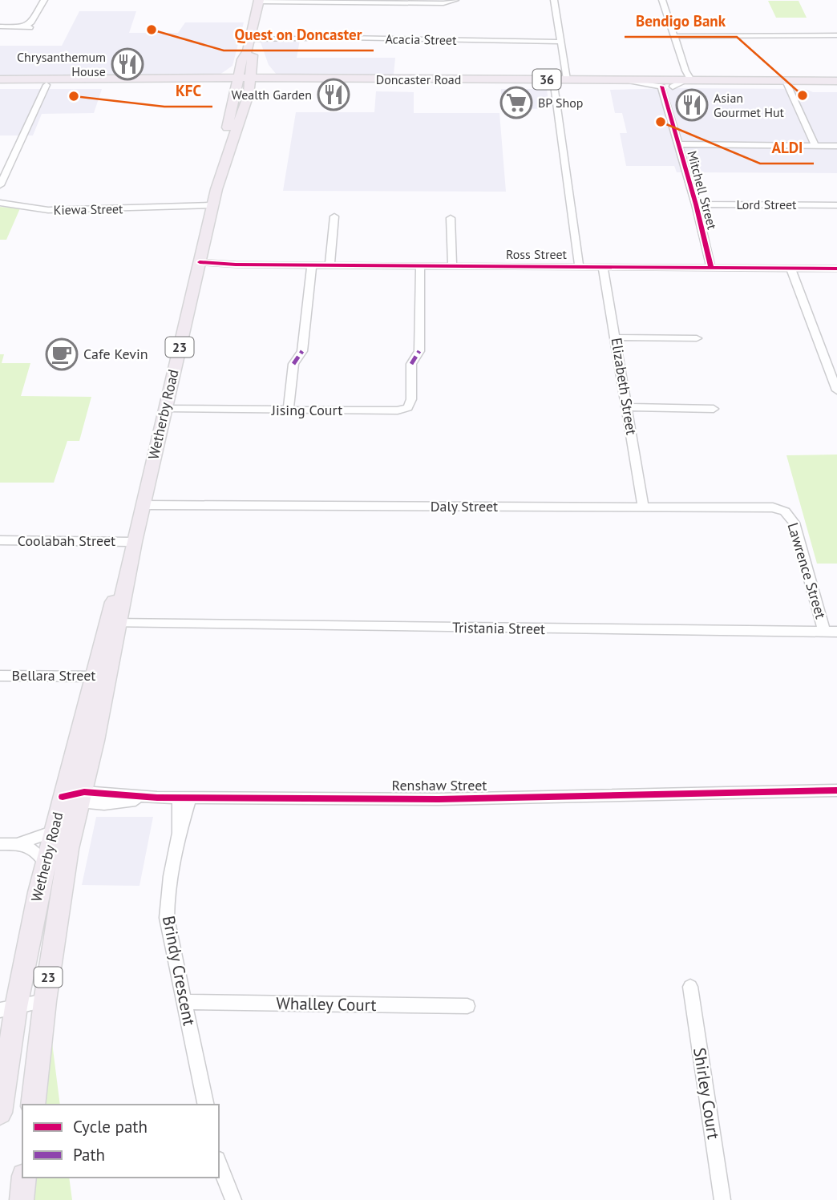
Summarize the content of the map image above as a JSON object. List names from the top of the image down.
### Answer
{
  "streets": {
    "main road": [
      "Doncaster Road",
      "36",
      "23",
      "Wetherby Road"
    ],
    "street": [
      "Acacia Street",
      "Mitchell Street",
      "Lord Street",
      "Kiewa Street",
      "Ross Street",
      "Elizabeth Street",
      "Jising Court",
      "Daly Street",
      "Coolabah Street",
      "Lawrence Street",
      "Tristania Street",
      "Bellara Street",
      "Renshaw Street",
      "Brindy Crescent",
      "Whalley Court",
      "Shirley Court"
    ]
  },
  "crossings": [
    ["Acacia Street", "Wetherby Road"],
    ["Doncaster Road", "Mitchell Street"],
    ["Doncaster Road", "Wetherby Road"],
    ["Mitchell Street", "Lord Street"],
    ["Mitchell Street", "Ross Street"],
    ["Kiewa Street", "Wetherby Road"],
    ["Ross Street", "Elizabeth Street"],
    ["Ross Street", "Jising Court"],
    ["Ross Street", "Wetherby Road"],
    ["Elizabeth Street", "Daly Street"],
    ["Jising Court", "Wetherby Road"],
    ["Wetherby Road", "Daly Street"],
    ["Wetherby Road", "Coolabah Street"],
    ["Wetherby Road", "Tristania Street"],
    ["Wetherby Road", "Bellara Street"],
    ["Wetherby Road", "Renshaw Street"],
    ["Daly Street", "Lawrence Street"],
    ["Lawrence Street", "Tristania Street"],
    ["Renshaw Street", "Brindy Crescent"],
    ["Brindy Crescent", "Whalley Court"]
  ],
  "places": {
    "other": [
      "Quest on Doncaster",
      "Bendigo Bank",
      "KFC",
      "ALDI"
    ],
    "restaurant": ["Chrysanthemum House", "Wealth Garden", "Asian Gourmet Hut"],
    "supermarket": ["BP Shop"],
    "cafe": ["Cafe Kevin"]
  },
  "legend": ["Cycle path", "Path"]
}
